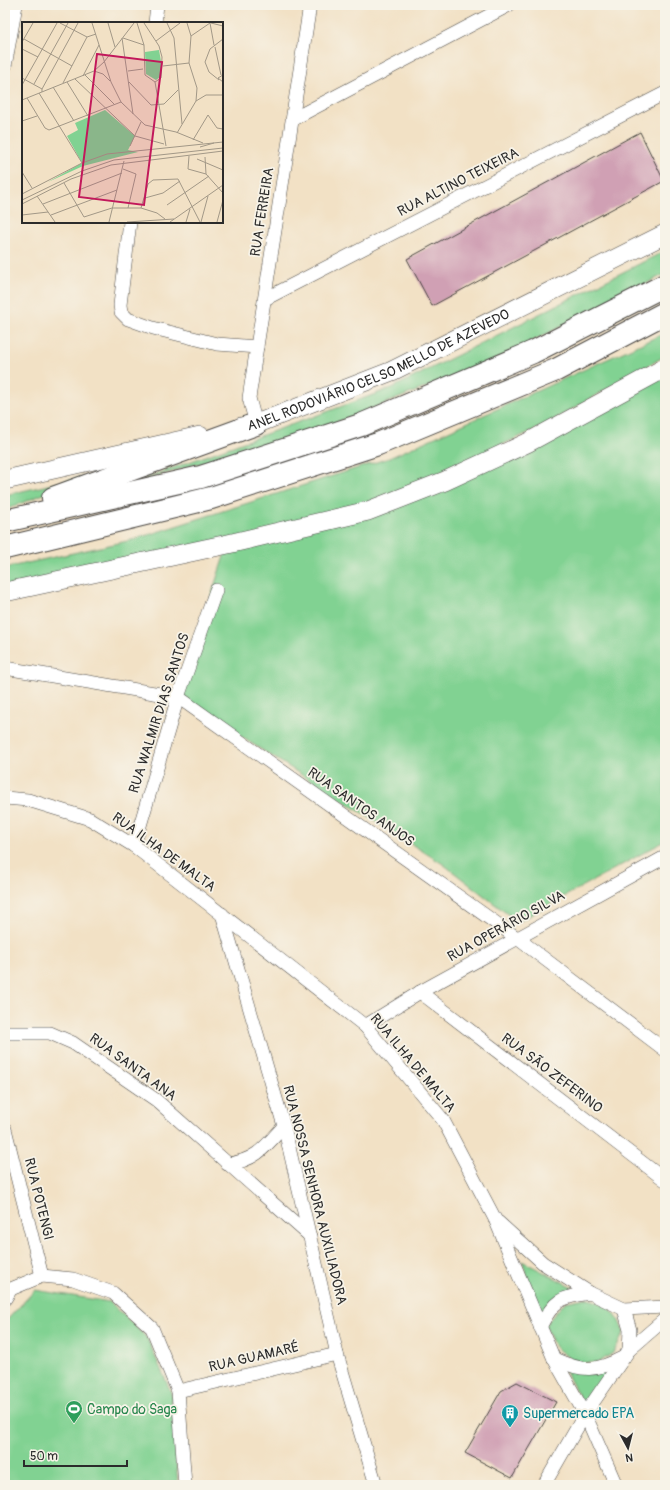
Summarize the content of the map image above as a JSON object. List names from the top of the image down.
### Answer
{
  "streets": {
    "main road": ["ANEL RODOVIÁRIO CELSO MELLO DE AZEVEDO"],
    "street": [
      "RUA ALTINO TEIXEIRA",
      "RUA FERREIRA",
      "RUA WALMIR DIAS SANTOS",
      "RUA SANTOS ANJOS",
      "RUA ILHA DE MALTA",
      "RUA OPERÁRIO SILVA",
      "RUA SANTA ANA",
      "RUA SÃO ZEFERINO",
      "RUA NOSSA SENHORA AUXILIADORA",
      "RUA POTENGI",
      "RUA GUAMARÉ"
    ]
  },
  "crossings": [
    ["RUA ALTINO TEIXEIRA", "RUA FERREIRA"],
    ["RUA FERREIRA", "ANEL RODOVIÁRIO CELSO MELLO DE AZEVEDO"],
    ["RUA WALMIR DIAS SANTOS", "RUA SANTOS ANJOS"],
    ["RUA WALMIR DIAS SANTOS", "RUA ILHA DE MALTA"],
    ["RUA SANTOS ANJOS", "RUA OPERÁRIO SILVA"],
    ["RUA ILHA DE MALTA", "RUA OPERÁRIO SILVA"],
    ["RUA ILHA DE MALTA", "RUA NOSSA SENHORA AUXILIADORA"],
    ["RUA OPERÁRIO SILVA", "RUA SÃO ZEFERINO"],
    ["RUA SANTA ANA", "RUA NOSSA SENHORA AUXILIADORA"],
    ["RUA NOSSA SENHORA AUXILIADORA", "RUA GUAMARÉ"]
  ],
  "places": {
    "sports": ["Campo do Saga"],
    "building": ["Supermercado EPA"]
  },
  "scale_bar": "50 m",
  "north": "bottom"
}
